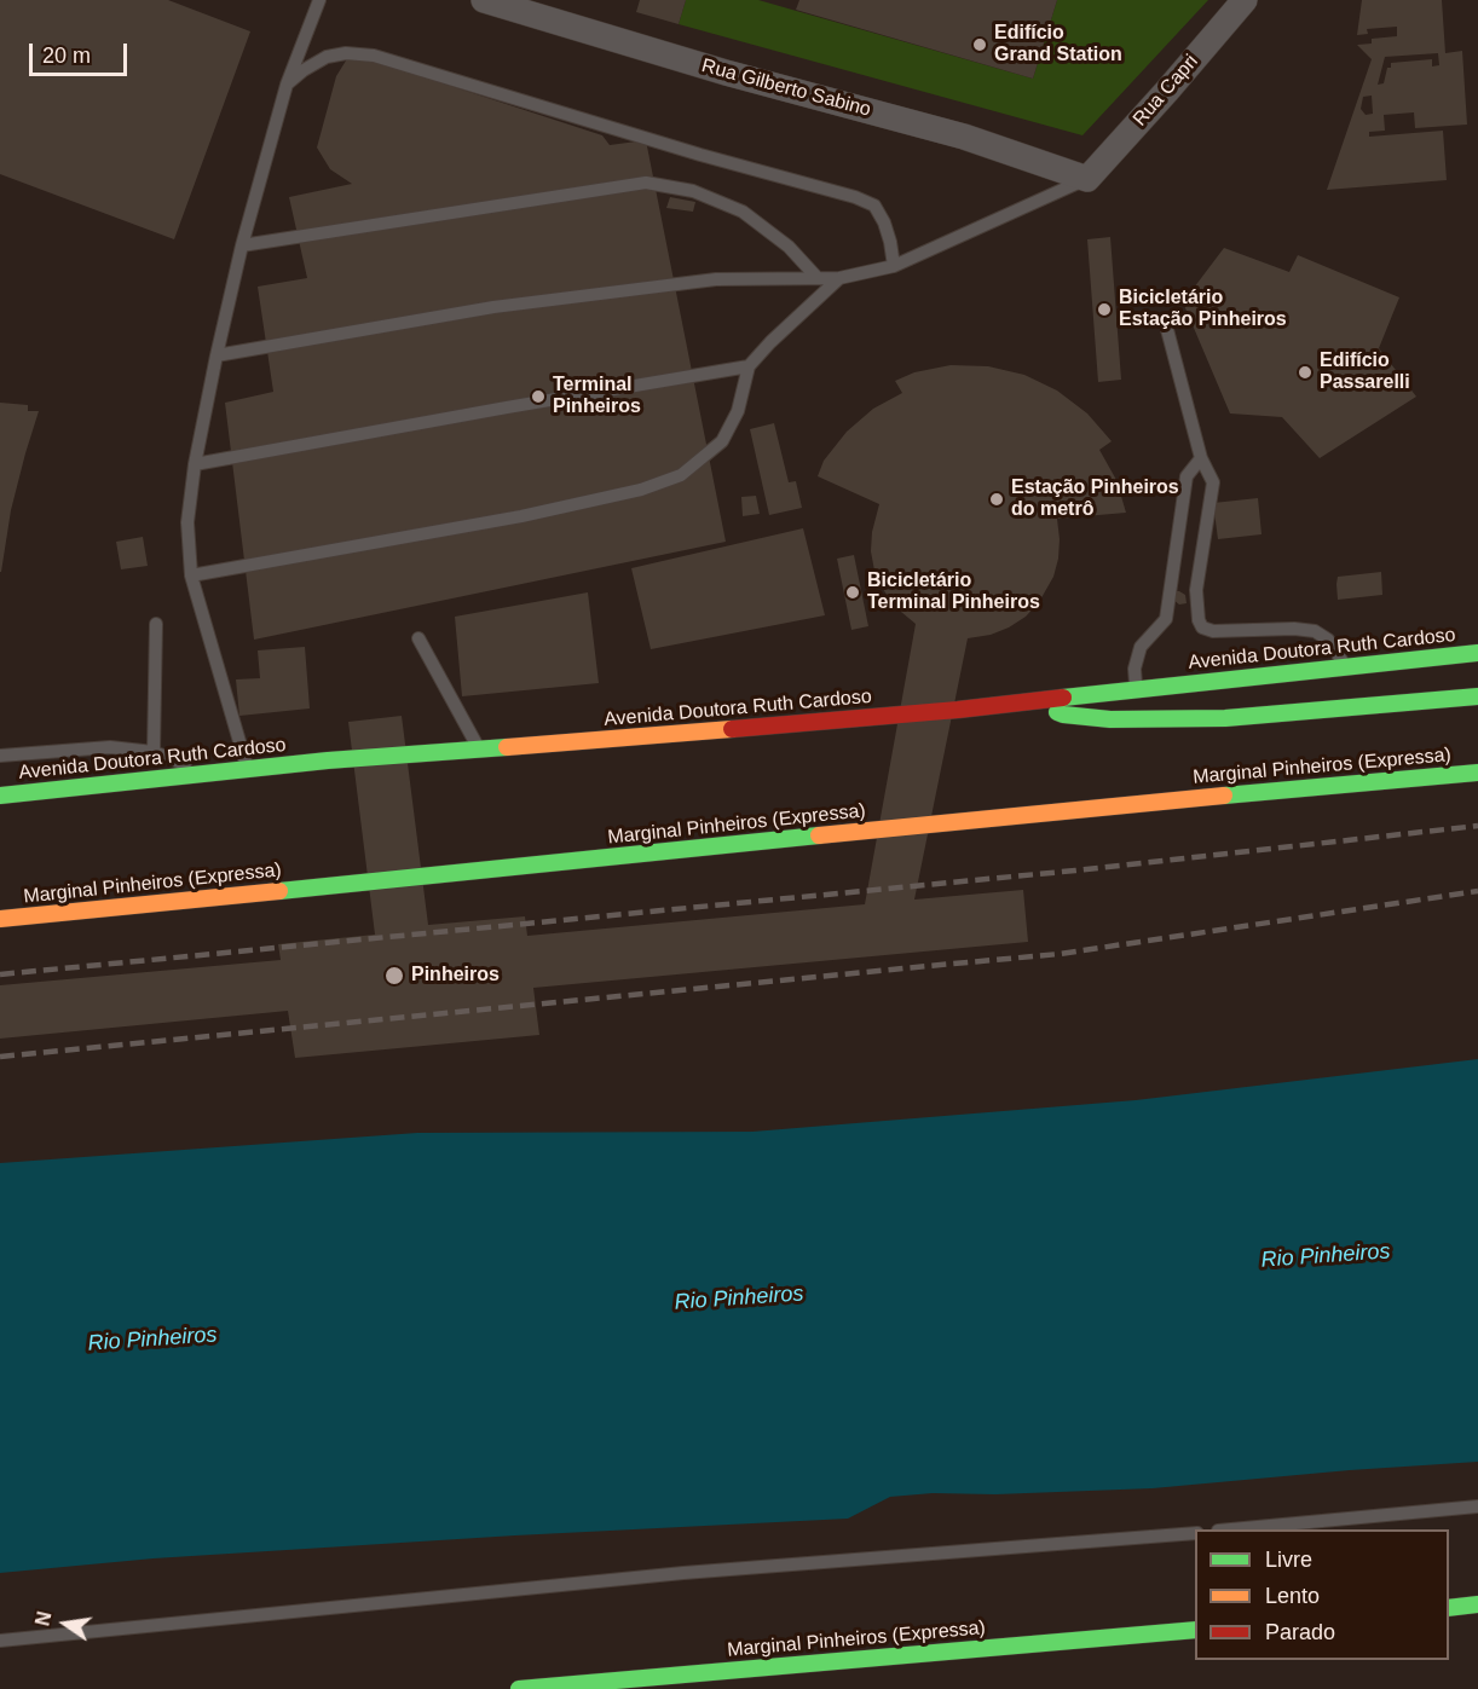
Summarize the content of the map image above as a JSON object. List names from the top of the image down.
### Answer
{
  "streets": {
    "highway": ["Avenida Doutora Ruth Cardoso", "Marginal Pinheiros (Expressa)"],
    "street": ["Rua Gilberto Sabino", "Rua Capri"]
  },
  "crossings": [
    ["Rua Gilberto Sabino", "Rua Capri"]
  ],
  "water": ["Rio Pinheiros"],
  "places": [
    "Edifício Grand Station",
    "Bicicletário Estação Pinheiros",
    "Edifício Passarelli",
    "Terminal Pinheiros",
    "Estação Pinheiros do metrô",
    "Bicicletário Terminal Pinheiros",
    "Pinheiros"
  ],
  "legend": ["Livre", "Lento", "Parado"],
  "scale_bar": "20 m",
  "north": "left"
}
